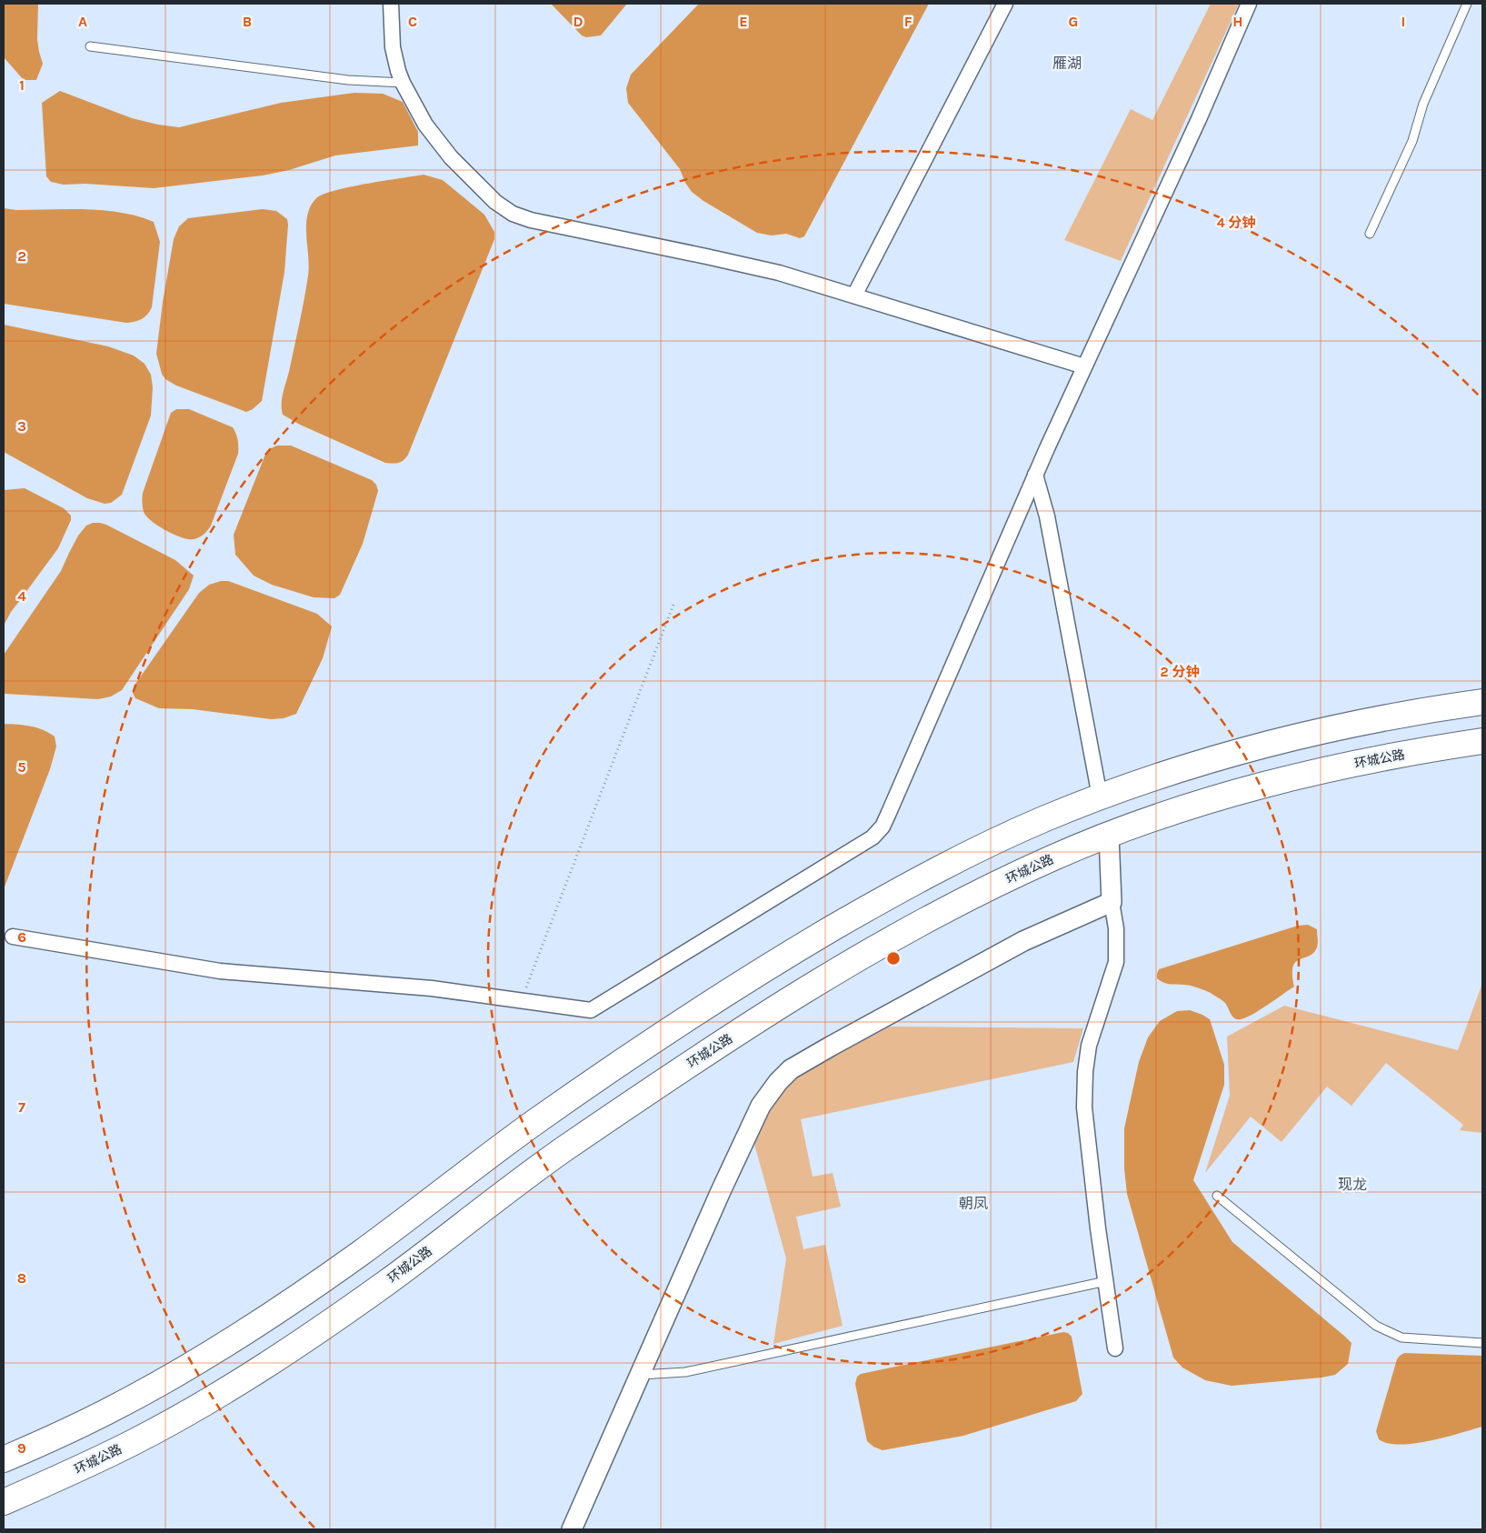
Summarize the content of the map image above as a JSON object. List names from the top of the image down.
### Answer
{
  "streets": {
    "highway": ["环城公路"]
  },
  "districts": ["雁湖", "现龙", "朝凤"],
  "grid": {
    "columns": [
      "A",
      "B",
      "C",
      "D",
      "E",
      "F",
      "G",
      "H",
      "I"
    ],
    "rows": [
      "1",
      "2",
      "3",
      "4",
      "5",
      "6",
      "7",
      "8",
      "9"
    ]
  },
  "rings": ["4 分钟", "2 分钟"]
}
